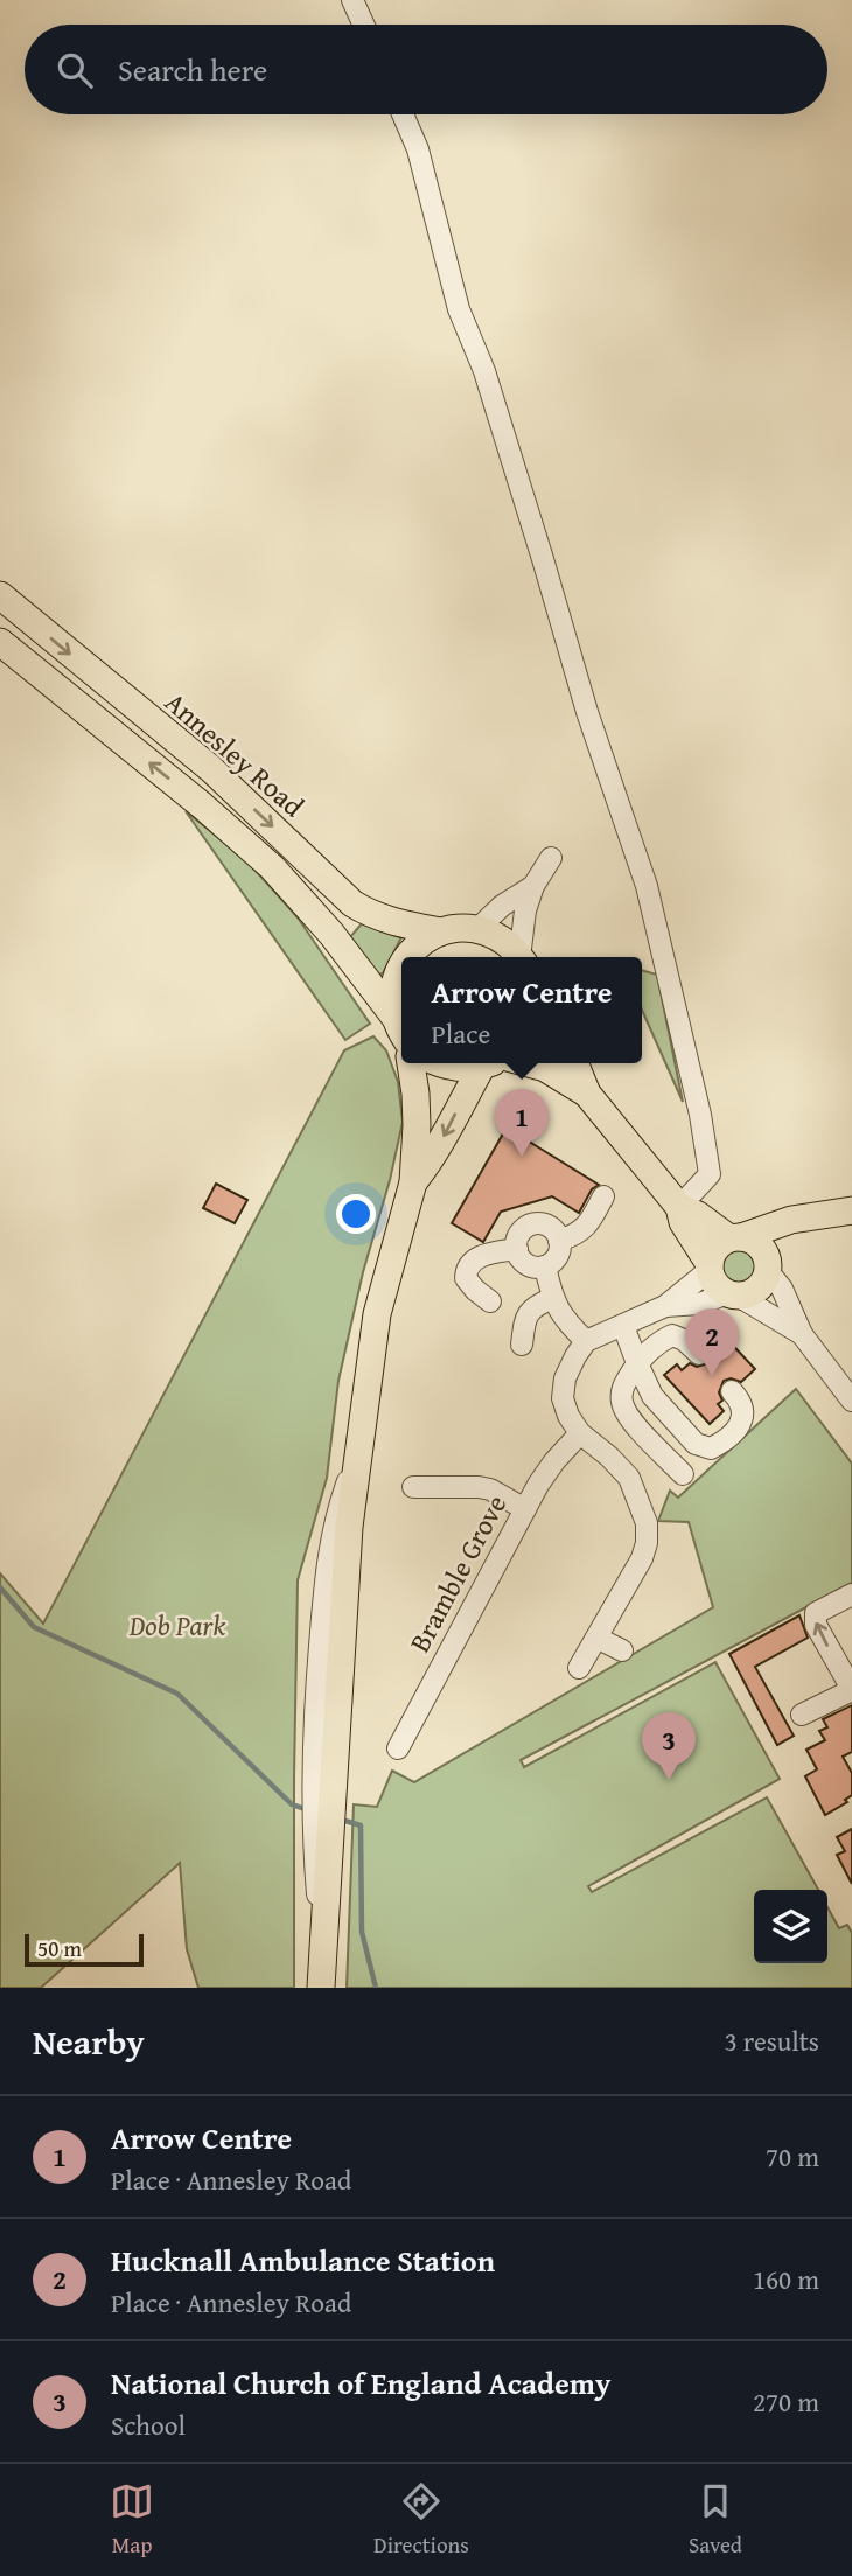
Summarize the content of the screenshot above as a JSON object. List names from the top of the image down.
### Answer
{
  "streets": {
    "main road": ["Annesley Road"],
    "street": ["Bramble Grove"]
  },
  "parks": ["Dob Park"],
  "scale_bar": "50 m",
  "page": {
    "search": "Search here",
    "popup": ["Arrow Centre", "Place"],
    "pins": ["1", "2", "3"],
    "scale": "50 m",
    "heading": ["Nearby", "3 results"],
    "list": [
      {
        "mark": "1",
        "name": "Arrow Centre",
        "note": "Place · Annesley Road",
        "value": "70 m"
      },
      {
        "mark": "2",
        "name": "Hucknall Ambulance Station",
        "note": "Place · Annesley Road",
        "value": "160 m"
      },
      {
        "mark": "3",
        "name": "National Church of England Academy",
        "note": "School",
        "value": "270 m"
      }
    ],
    "nav": ["Map", "Directions", "Saved"]
  }
}
